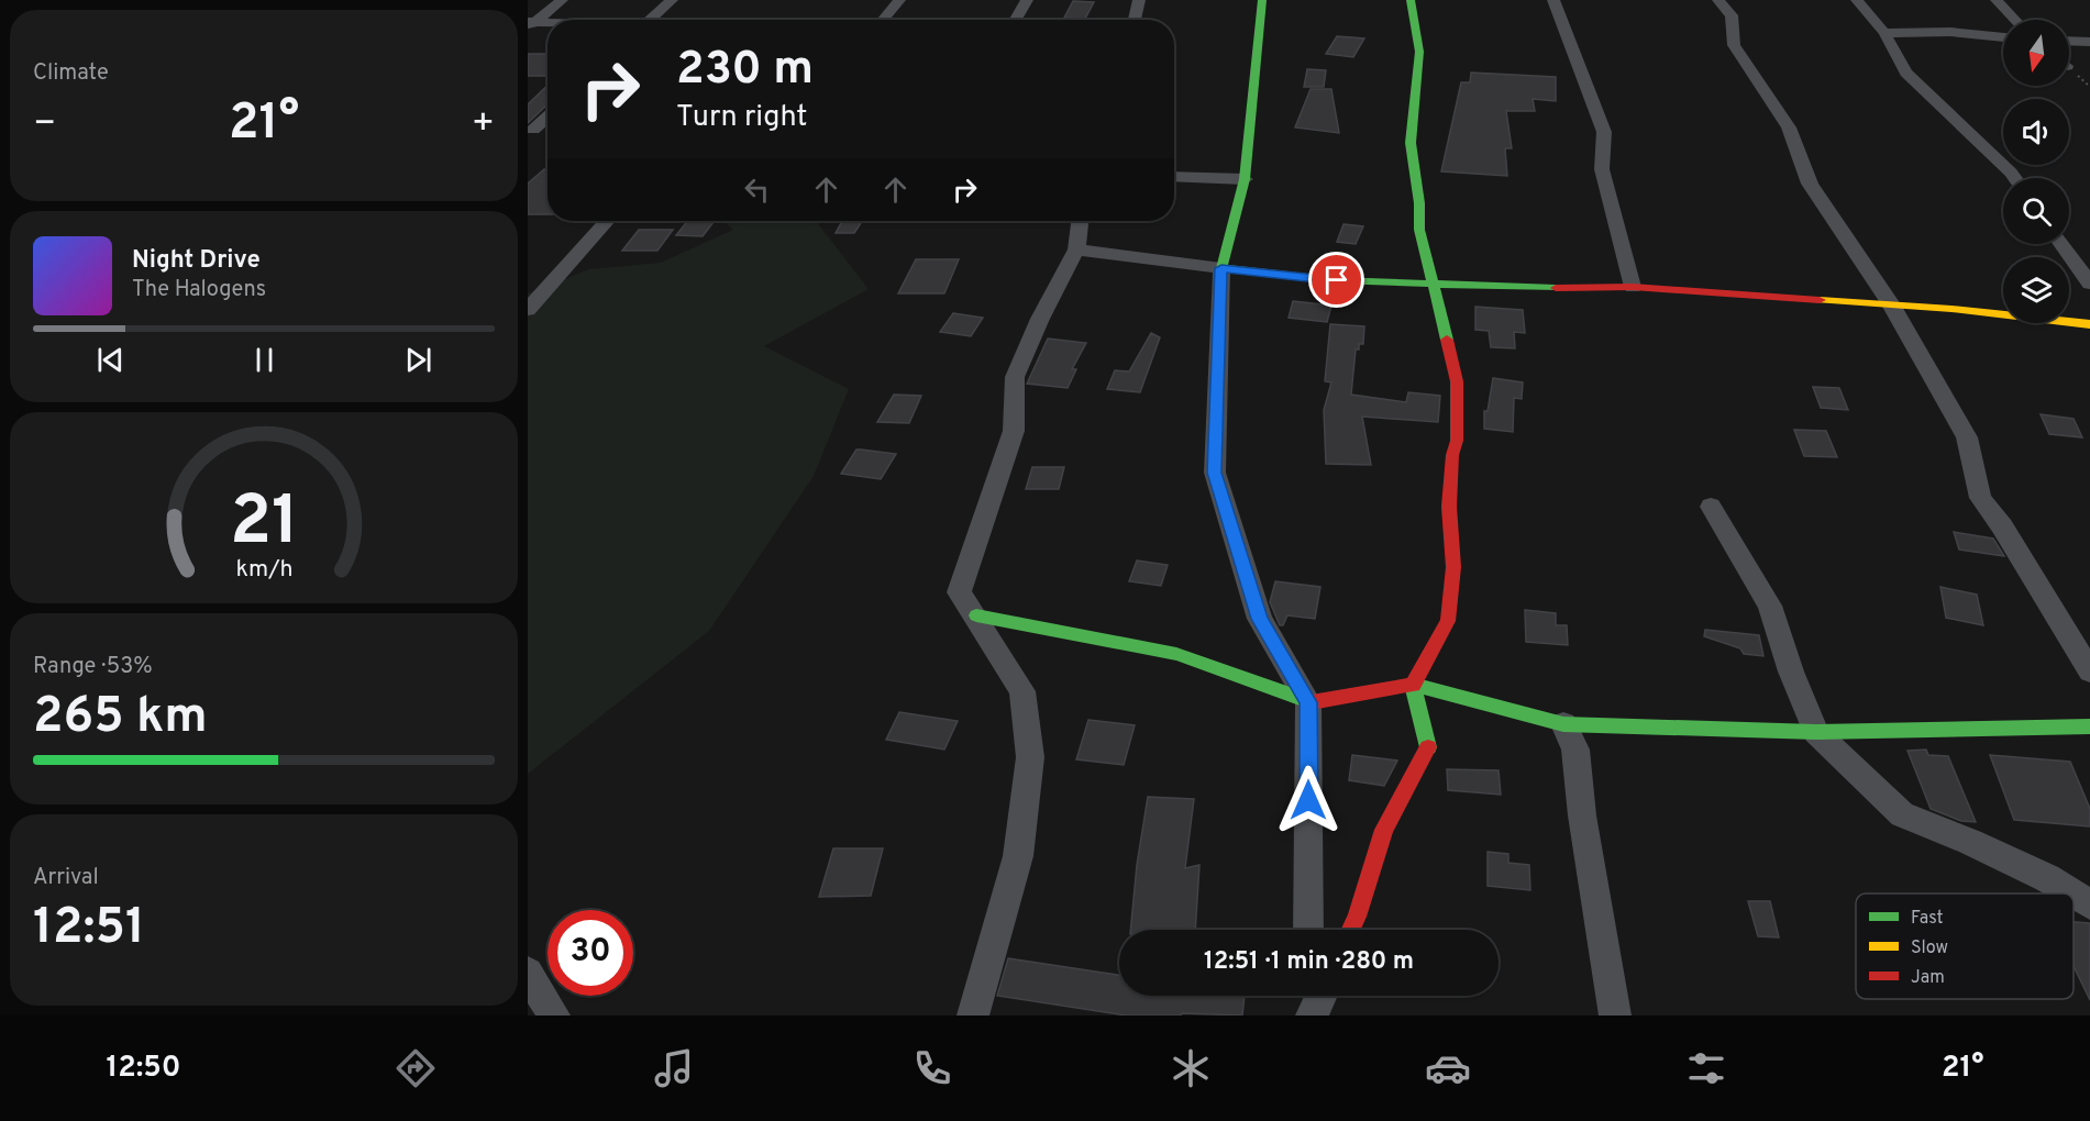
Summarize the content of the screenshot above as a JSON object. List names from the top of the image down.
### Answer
{
  "legend": ["Fast", "Slow", "Jam"],
  "north": "bottom",
  "page": {
    "tile": [
      "Climate",
      ["Range · 53%", "265 km"],
      ["Arrival", "12:51"]
    ],
    "turn": ["230 m", "Turn right"],
    "heat": ["−", "21°", "+"],
    "song": ["Night Drive", "The Halogens"],
    "limit": "30",
    "trip": "12:51 · 1 min · 280 m",
    "tabs": ["12:50", "21°"],
    "gauge": ["21", "km/h"]
  }
}
